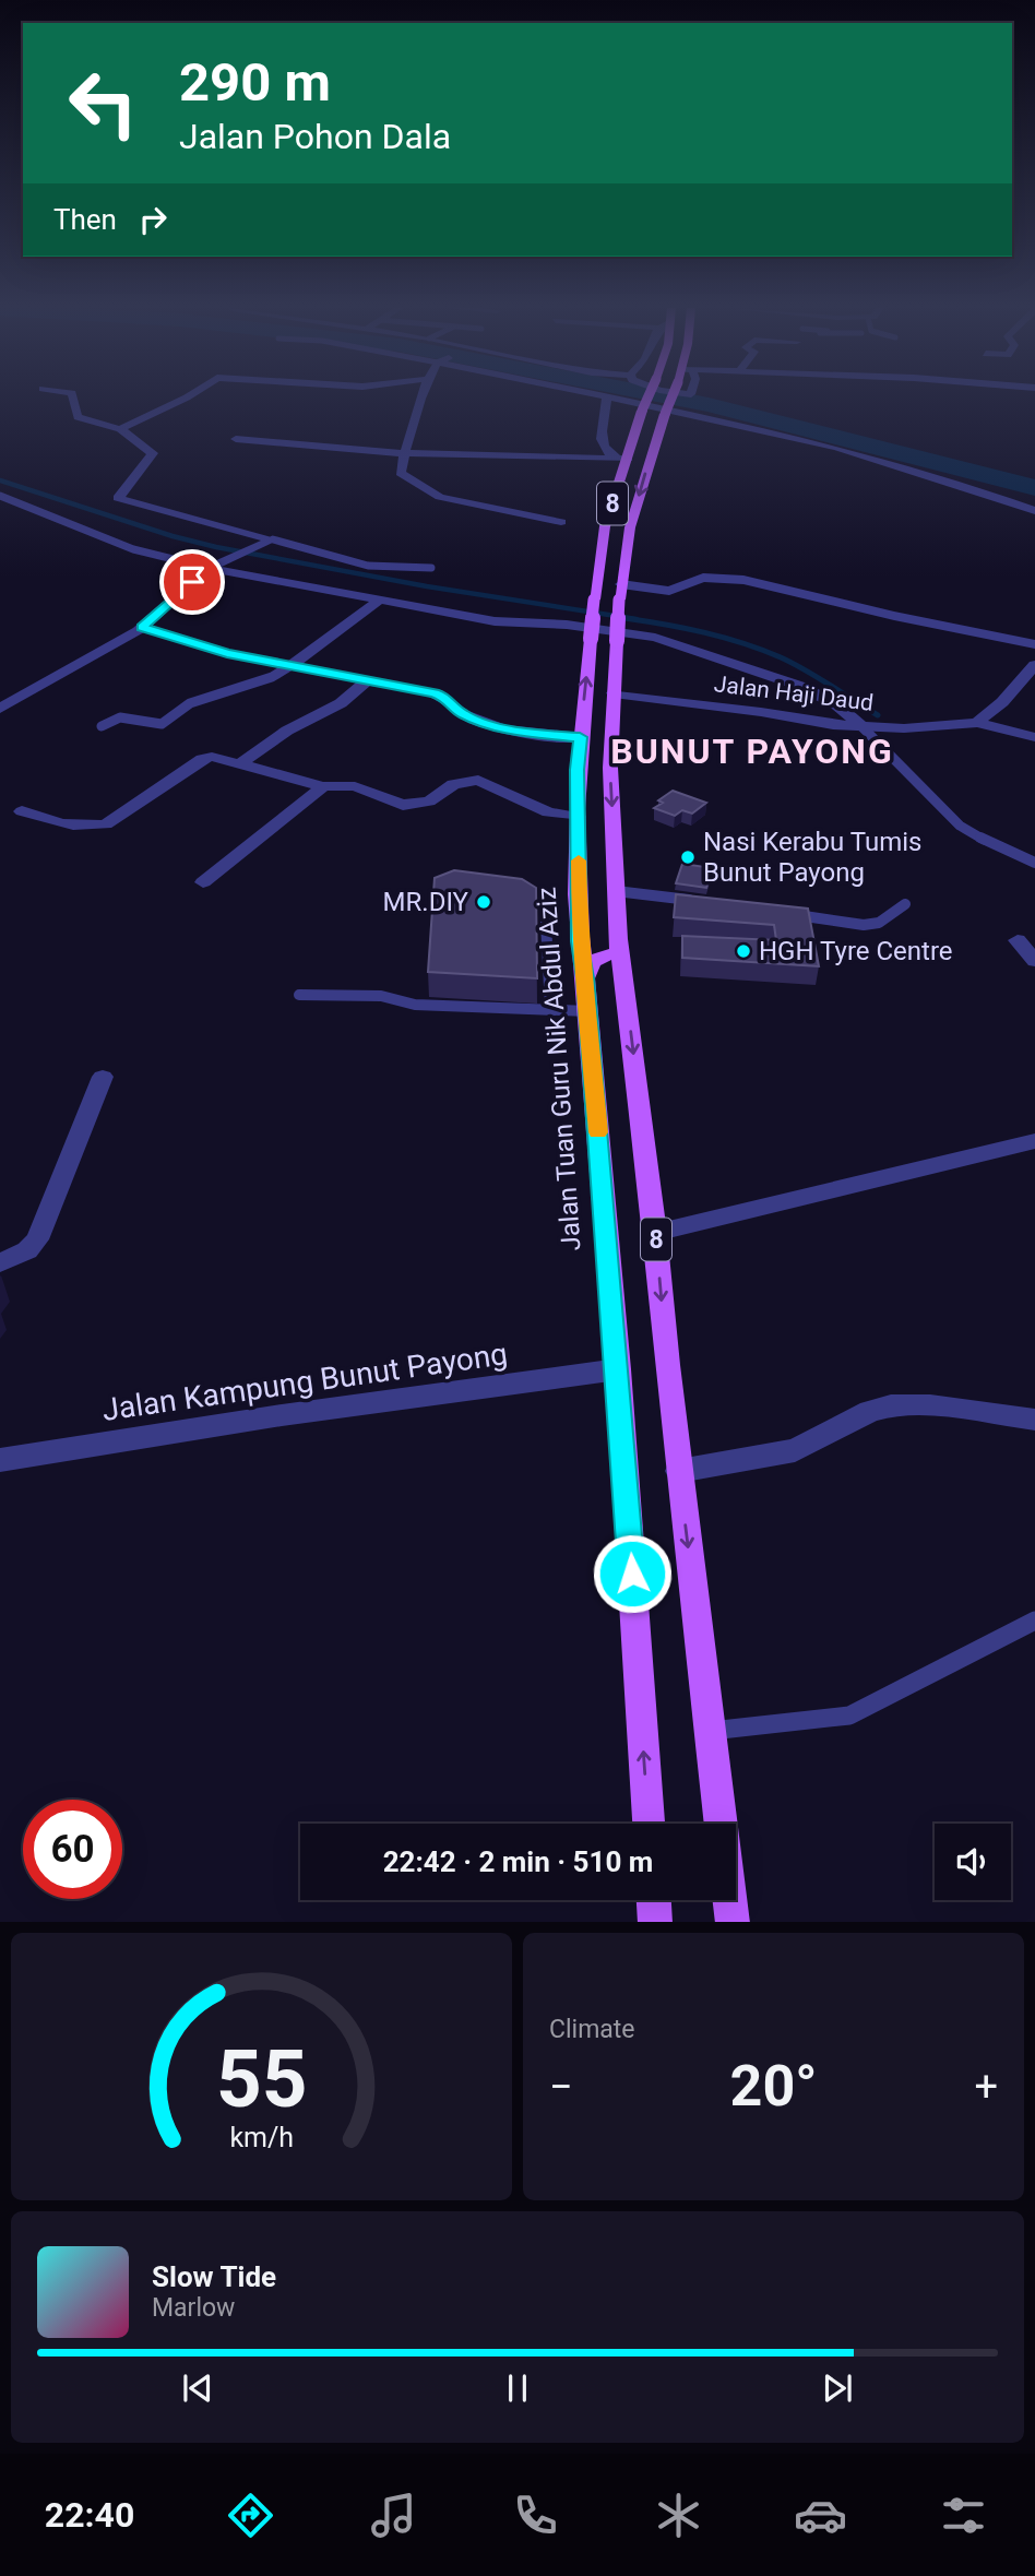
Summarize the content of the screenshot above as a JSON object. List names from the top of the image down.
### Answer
{
  "streets": {
    "main road": ["8", "Jalan Tuan Guru Nik Abdul Aziz"],
    "street": ["Jalan Haji Daud", "Jalan Kampung Bunut Payong"]
  },
  "crossings": [
    ["8", "Jalan Haji Daud"],
    ["Jalan Tuan Guru Nik Abdul Aziz", "Jalan Kampung Bunut Payong"]
  ],
  "districts": ["BUNUT PAYONG"],
  "places": ["Nasi Kerabu Tumis Bunut Payong", "MR.DIY", "HGH Tyre Centre"],
  "page": {
    "turn": ["290 m", "Jalan Pohon Dala"],
    "then": "Then",
    "limit": "60",
    "trip": "22:42 · 2 min · 510 m",
    "tile": "Climate",
    "heat": ["−", "20°", "+"],
    "song": ["Slow Tide", "Marlow"],
    "tabs": "22:40",
    "gauge": ["55", "km/h"]
  }
}
